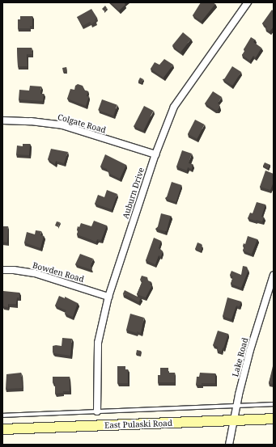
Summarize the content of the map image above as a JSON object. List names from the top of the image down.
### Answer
{
  "streets": {
    "main road": ["East Pulaski Road"],
    "street": [
      "Colgate Road",
      "Auburn Drive",
      "Bowden Road",
      "Lake Road"
    ]
  },
  "crossings": [
    ["Colgate Road", "Auburn Drive"],
    ["Auburn Drive", "Bowden Road"],
    ["Lake Road", "East Pulaski Road"]
  ]
}
